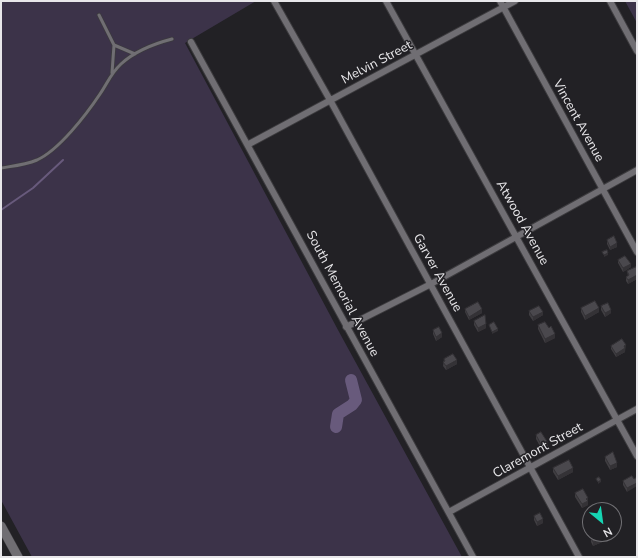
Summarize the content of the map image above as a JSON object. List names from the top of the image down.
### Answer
{
  "streets": {
    "street": [
      "Melvin Street",
      "Vincent Avenue",
      "Atwood Avenue",
      "Garver Avenue",
      "South Memorial Avenue",
      "Claremont Street"
    ]
  },
  "crossings": [
    ["Melvin Street", "Vincent Avenue"],
    ["Melvin Street", "Atwood Avenue"],
    ["Melvin Street", "Garver Avenue"],
    ["Melvin Street", "South Memorial Avenue"],
    ["Atwood Avenue", "Claremont Street"],
    ["Garver Avenue", "Claremont Street"],
    ["South Memorial Avenue", "Claremont Street"]
  ],
  "north": "bottom right"
}
